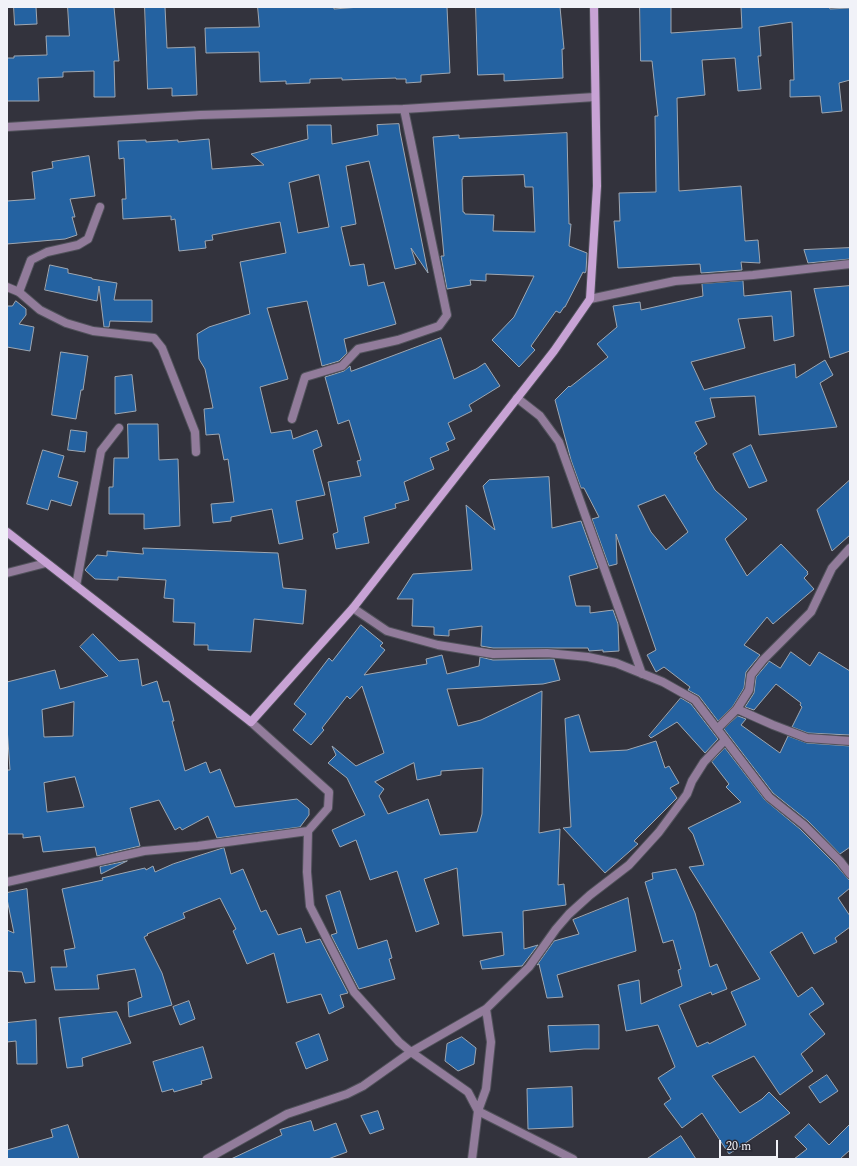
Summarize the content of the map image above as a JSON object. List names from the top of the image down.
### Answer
{
  "scale_bar": "20 m"
}
